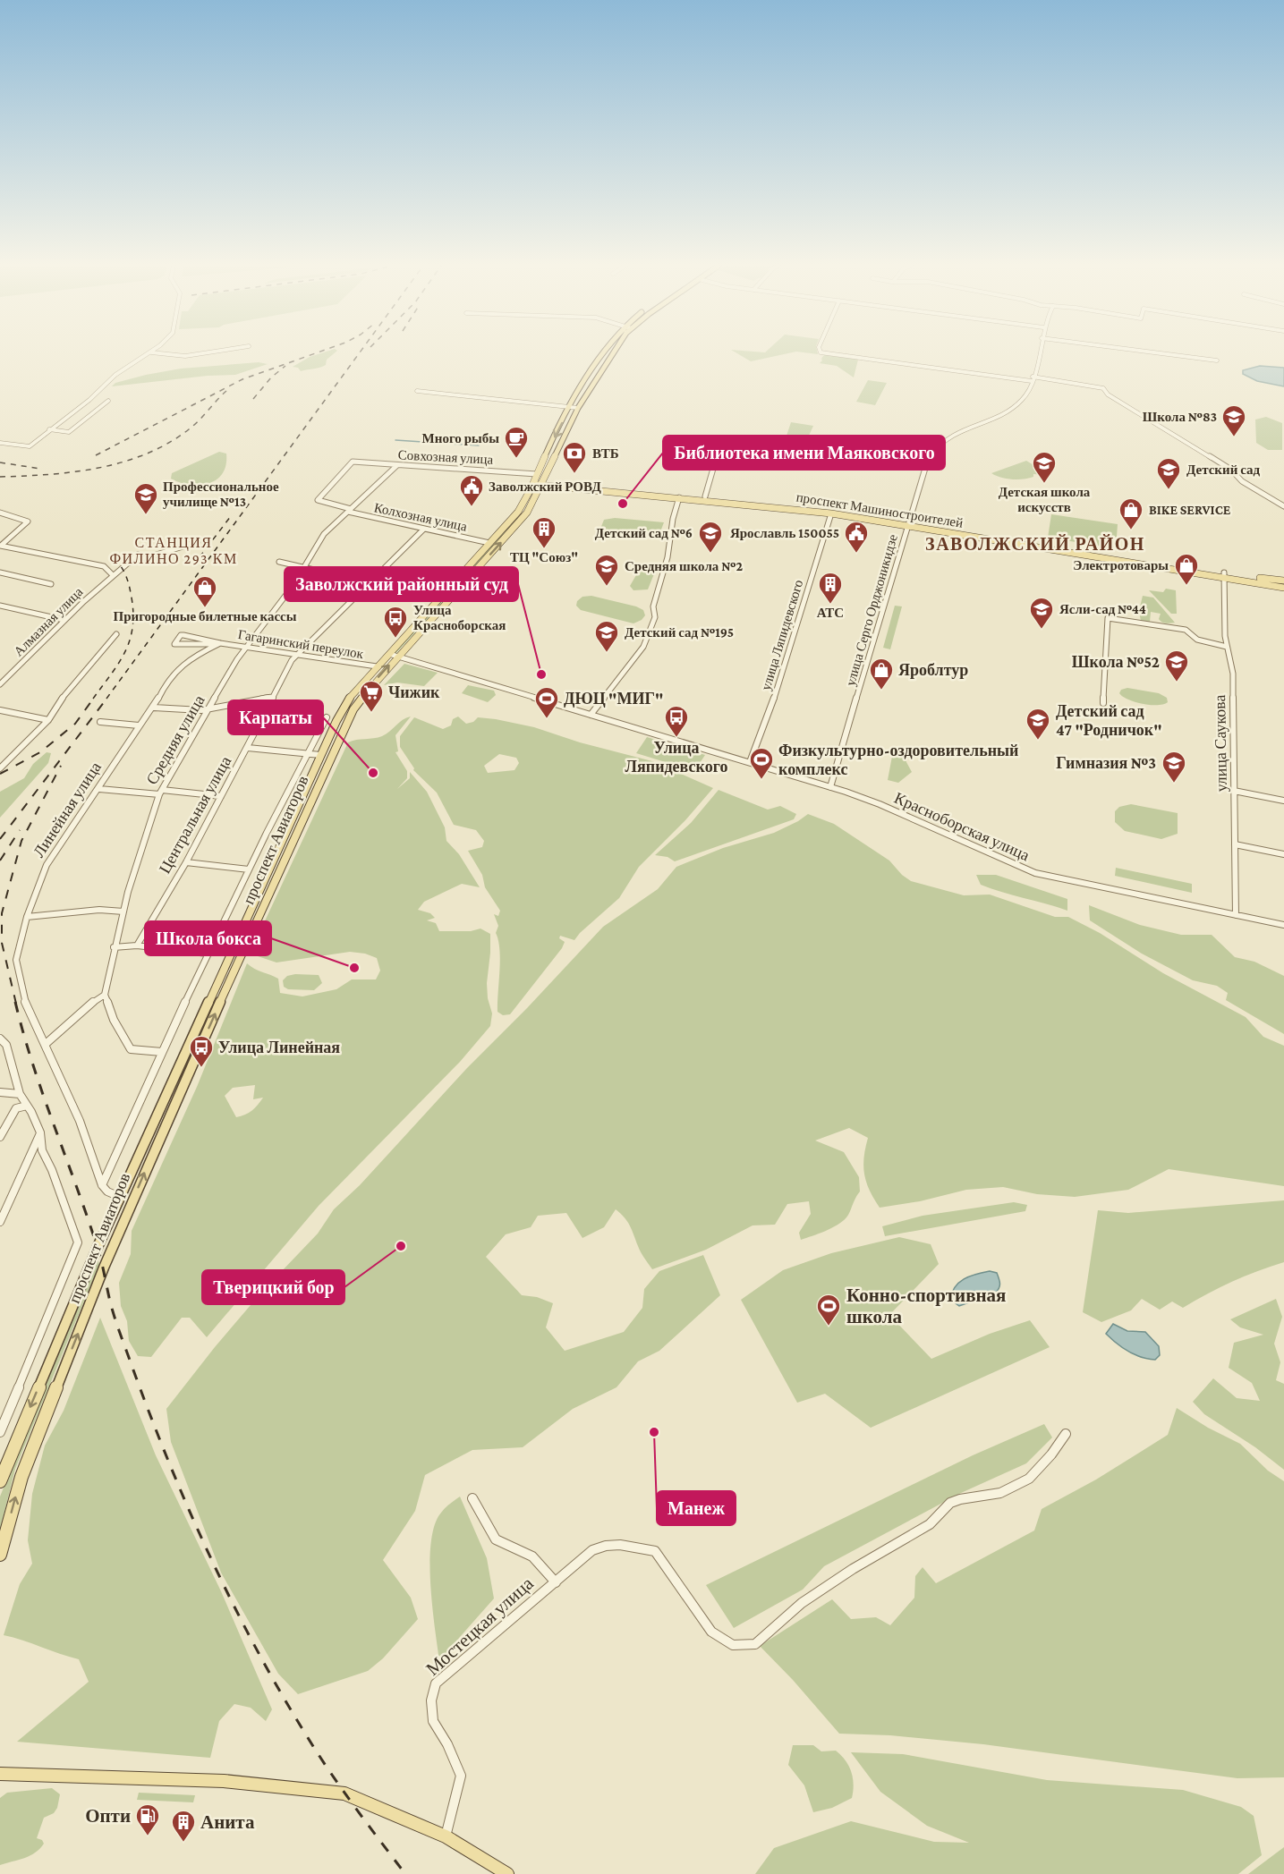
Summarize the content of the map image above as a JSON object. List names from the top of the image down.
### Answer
{
  "streets": {
    "main road": ["проспект Машиностроителей", "проспект Авиаторов"],
    "street": [
      "Совхозная улица",
      "Колхозная улица",
      "улица Серго Орджоникидзе",
      "Алмазная улица",
      "улица Ляпидевского",
      "Гагаринский переулок",
      "Средняя улица",
      "улица Саукова",
      "Линейная улица",
      "Центральная улица",
      "Красноборская улица",
      "Мостецкая улица"
    ]
  },
  "crossings": [
    ["Совхозная улица", "проспект Машиностроителей"],
    ["Совхозная улица", "Колхозная улица"],
    ["Совхозная улица", "Средняя улица"],
    ["Совхозная улица", "проспект Авиаторов"],
    ["проспект Машиностроителей", "улица Серго Орджоникидзе"],
    ["проспект Машиностроителей", "улица Ляпидевского"],
    ["проспект Машиностроителей", "улица Саукова"],
    ["проспект Машиностроителей", "проспект Авиаторов"],
    ["Колхозная улица", "Средняя улица"],
    ["Колхозная улица", "Центральная улица"],
    ["Колхозная улица", "проспект Авиаторов"],
    ["улица Серго Орджоникидзе", "Красноборская улица"],
    ["улица Ляпидевского", "Красноборская улица"],
    ["Гагаринский переулок", "Средняя улица"],
    ["Гагаринский переулок", "Линейная улица"],
    ["Гагаринский переулок", "Центральная улица"],
    ["Гагаринский переулок", "проспект Авиаторов"],
    ["улица Саукова", "Красноборская улица"],
    ["Линейная улица", "проспект Авиаторов"],
    ["Красноборская улица", "проспект Авиаторов"]
  ],
  "districts": ["СТАНЦИЯ ФИЛИНО 293 КМ", "ЗАВОЛЖСКИЙ РАЙОН"],
  "places": {
    "school or university": [
      "Школа №83",
      "Детская школа искусств",
      "Детский сад",
      "Профессиональное училище №13",
      "Детский сад №6",
      "Средняя школа №2",
      "Ясли-сад №44",
      "Детский сад №195",
      "Школа №52",
      "Детский сад 47 \"Родничок\"",
      "Гимназия №3"
    ],
    "cafe": ["Много рыбы"],
    "bank": ["ВТБ"],
    "other": [
      "Библиотека имени Маяковского",
      "Заволжский районный суд",
      "Карпаты",
      "Школа бокса",
      "Тверицкий бор",
      "Манеж"
    ],
    "public building": ["Заволжский РОВД", "Ярославль 150055"],
    "shop": [
      "BIKE SERVICE",
      "Электротовары",
      "Пригородные билетные кассы",
      "Яроблтур"
    ],
    "building": ["ТЦ \"Союз\"", "АТС", "Анита"],
    "bus stop": ["Улица Красноборская", "Улица Ляпидевского", "Улица Линейная"],
    "supermarket": ["Чижик"],
    "sports": ["ДЮЦ \"МИГ\"", "Физкультурно-оздоровительный комплекс", "Конно-спортивная школа"],
    "fuel station": ["Опти"]
  }
}
